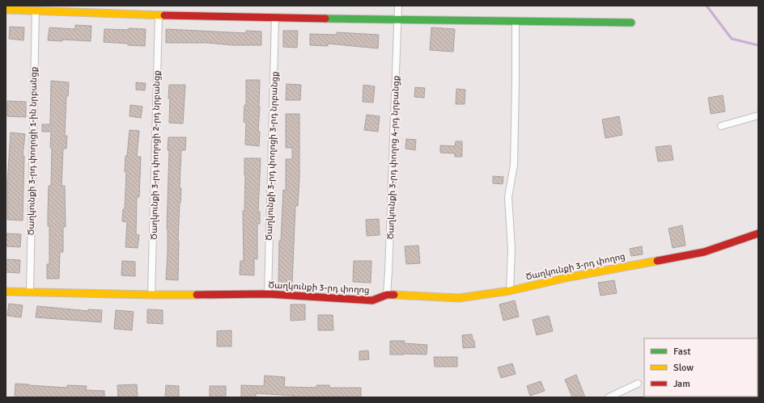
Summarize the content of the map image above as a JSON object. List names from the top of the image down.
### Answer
{
  "streets": {
    "street": [
      "Ծաղկունքի 3-րդ փողոցի 1-ին նրբանցք",
      "Ծաղկունքի 3-րդ փողոցի 2-րդ նրբանցք",
      "Ծաղկունքի 3-րդ փողոցի 3-րդ նրբանցք",
      "Ծաղկունքի 3-րդ փողոց 4-րդ նրբանցք",
      "Ծաղկունքի 3-րդ փողոց"
    ]
  },
  "crossings": [
    ["Ծաղկունքի 3-րդ փողոցի 1-ին նրբանցք", "Ծաղկունքի 3-րդ փողոց"],
    ["Ծաղկունքի 3-րդ փողոցի 2-րդ նրբանցք", "Ծաղկունքի 3-րդ փողոց"],
    ["Ծաղկունքի 3-րդ փողոցի 3-րդ նրբանցք", "Ծաղկունքի 3-րդ փողոց"],
    ["Ծաղկունքի 3-րդ փողոց 4-րդ նրբանցք", "Ծաղկունքի 3-րդ փողոց"]
  ],
  "legend": ["Fast", "Slow", "Jam"]
}
